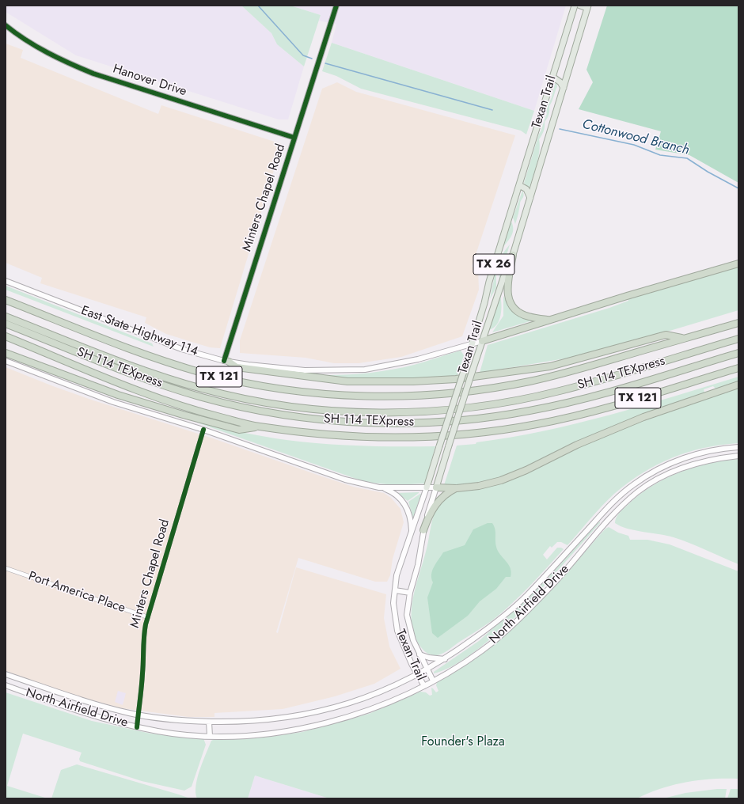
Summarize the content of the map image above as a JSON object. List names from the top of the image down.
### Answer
{
  "streets": {
    "highway": ["SH 114 TEXpress", "TX 121"],
    "main road": [
      "Texan Trail",
      "TX 26",
      "East State Highway 114",
      "North Airfield Drive"
    ],
    "street": ["Hanover Drive", "Minters Chapel Road", "Port America Place"]
  },
  "crossings": [
    ["Hanover Drive", "Minters Chapel Road"],
    ["Texan Trail", "East State Highway 114"],
    ["Texan Trail", "North Airfield Drive"],
    ["Minters Chapel Road", "East State Highway 114"],
    ["Minters Chapel Road", "Port America Place"],
    ["Minters Chapel Road", "North Airfield Drive"]
  ],
  "water": ["Cottonwood Branch"],
  "parks": ["Founder's Plaza"]
}
